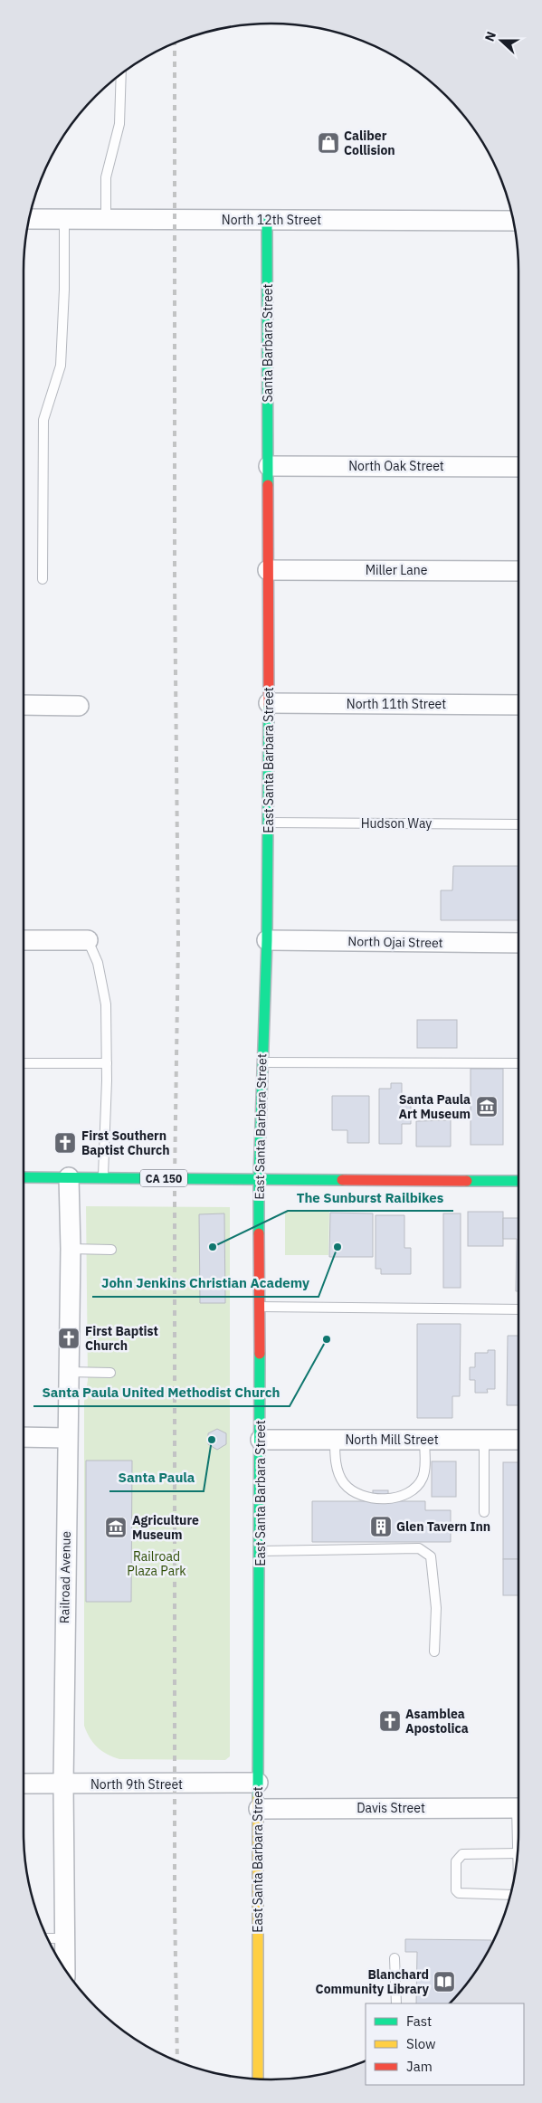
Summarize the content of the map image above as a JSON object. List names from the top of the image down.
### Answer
{
  "streets": {
    "street": [
      "North 12th Street",
      "Santa Barbara Street",
      "North Oak Street",
      "Miller Lane",
      "North 11th Street",
      "East Santa Barbara Street",
      "North Ojai Street",
      "CA 150",
      "North Mill Street",
      "Railroad Avenue",
      "North 9th Street",
      "Davis Street"
    ],
    "lane": ["Hudson Way"]
  },
  "crossings": [
    ["North 12th Street", "Santa Barbara Street"],
    ["Santa Barbara Street", "North Oak Street"],
    ["Santa Barbara Street", "East Santa Barbara Street"],
    ["North Oak Street", "East Santa Barbara Street"],
    ["Miller Lane", "East Santa Barbara Street"],
    ["North 11th Street", "East Santa Barbara Street"],
    ["East Santa Barbara Street", "Hudson Way"],
    ["East Santa Barbara Street", "North Ojai Street"],
    ["East Santa Barbara Street", "CA 150"],
    ["East Santa Barbara Street", "North Mill Street"],
    ["East Santa Barbara Street", "North 9th Street"],
    ["East Santa Barbara Street", "Davis Street"],
    ["CA 150", "Railroad Avenue"],
    ["Railroad Avenue", "North 9th Street"]
  ],
  "parks": ["Railroad Plaza Park"],
  "places": {
    "shop": ["Caliber Collision"],
    "museum": ["Santa Paula Art Museum", "Agriculture Museum"],
    "church": ["First Southern Baptist Church", "First Baptist Church", "Asamblea Apostolica"],
    "other": [
      "The Sunburst Railbikes",
      "John Jenkins Christian Academy",
      "Santa Paula United Methodist Church",
      "Santa Paula"
    ],
    "building": ["Glen Tavern Inn"],
    "library": ["Blanchard Community Library"]
  },
  "legend": ["Fast", "Slow", "Jam"],
  "north": "left"
}
